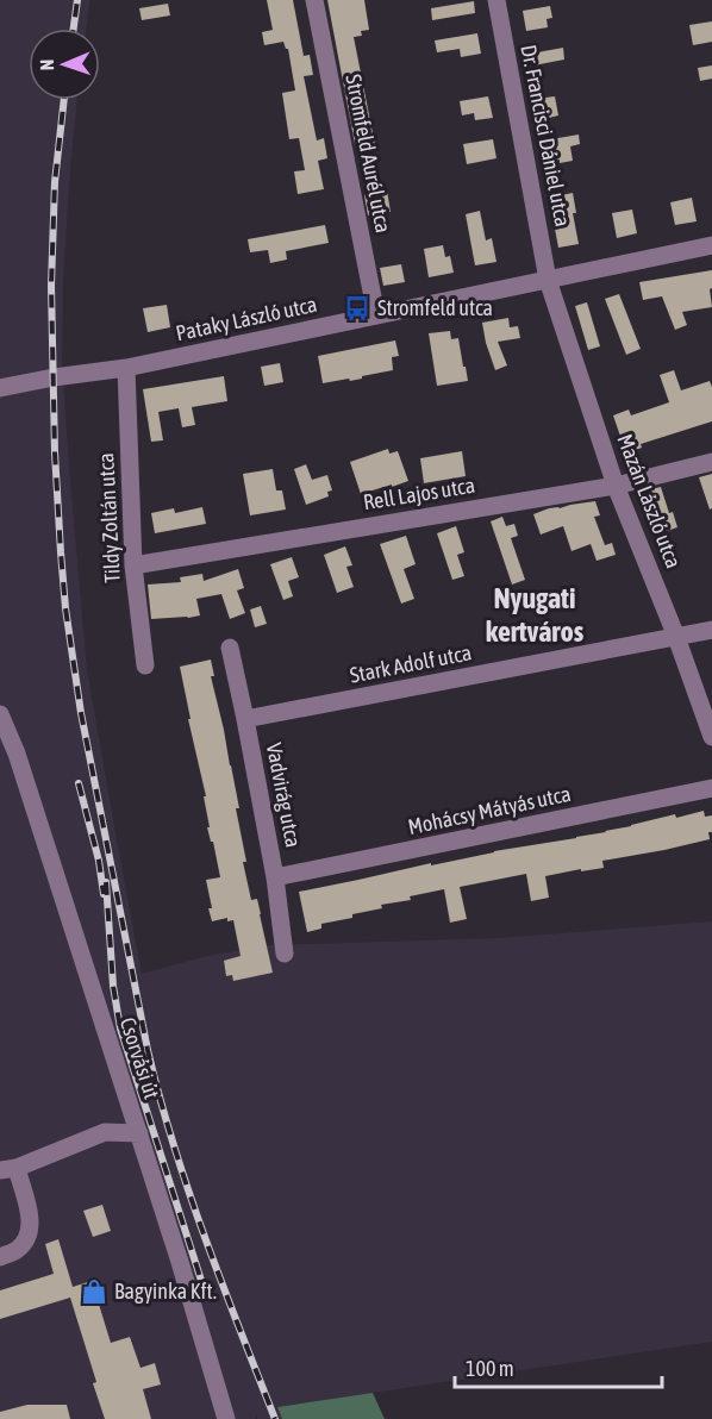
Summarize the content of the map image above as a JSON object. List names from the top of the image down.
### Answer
{
  "streets": {
    "street": [
      "Dr. Francisci Dániel utca",
      "Stromfeld Aurél utca",
      "Pataky László utca",
      "Rell Lajos utca",
      "Mazán László utca",
      "Tildy Zoltán utca",
      "Stark Adolf utca",
      "Vadvirág utca",
      "Mohácsy Mátyás utca",
      "Csorvási út"
    ]
  },
  "crossings": [
    ["Dr. Francisci Dániel utca", "Pataky László utca"],
    ["Dr. Francisci Dániel utca", "Mazán László utca"],
    ["Stromfeld Aurél utca", "Pataky László utca"],
    ["Pataky László utca", "Mazán László utca"],
    ["Pataky László utca", "Tildy Zoltán utca"],
    ["Rell Lajos utca", "Mazán László utca"],
    ["Rell Lajos utca", "Tildy Zoltán utca"],
    ["Mazán László utca", "Stark Adolf utca"],
    ["Stark Adolf utca", "Vadvirág utca"],
    ["Vadvirág utca", "Mohácsy Mátyás utca"]
  ],
  "districts": ["Nyugati kertváros"],
  "places": {
    "bus stop": ["Stromfeld utca"],
    "shop": ["Bagyinka Kft."]
  },
  "scale_bar": "100 m",
  "north": "left"
}
